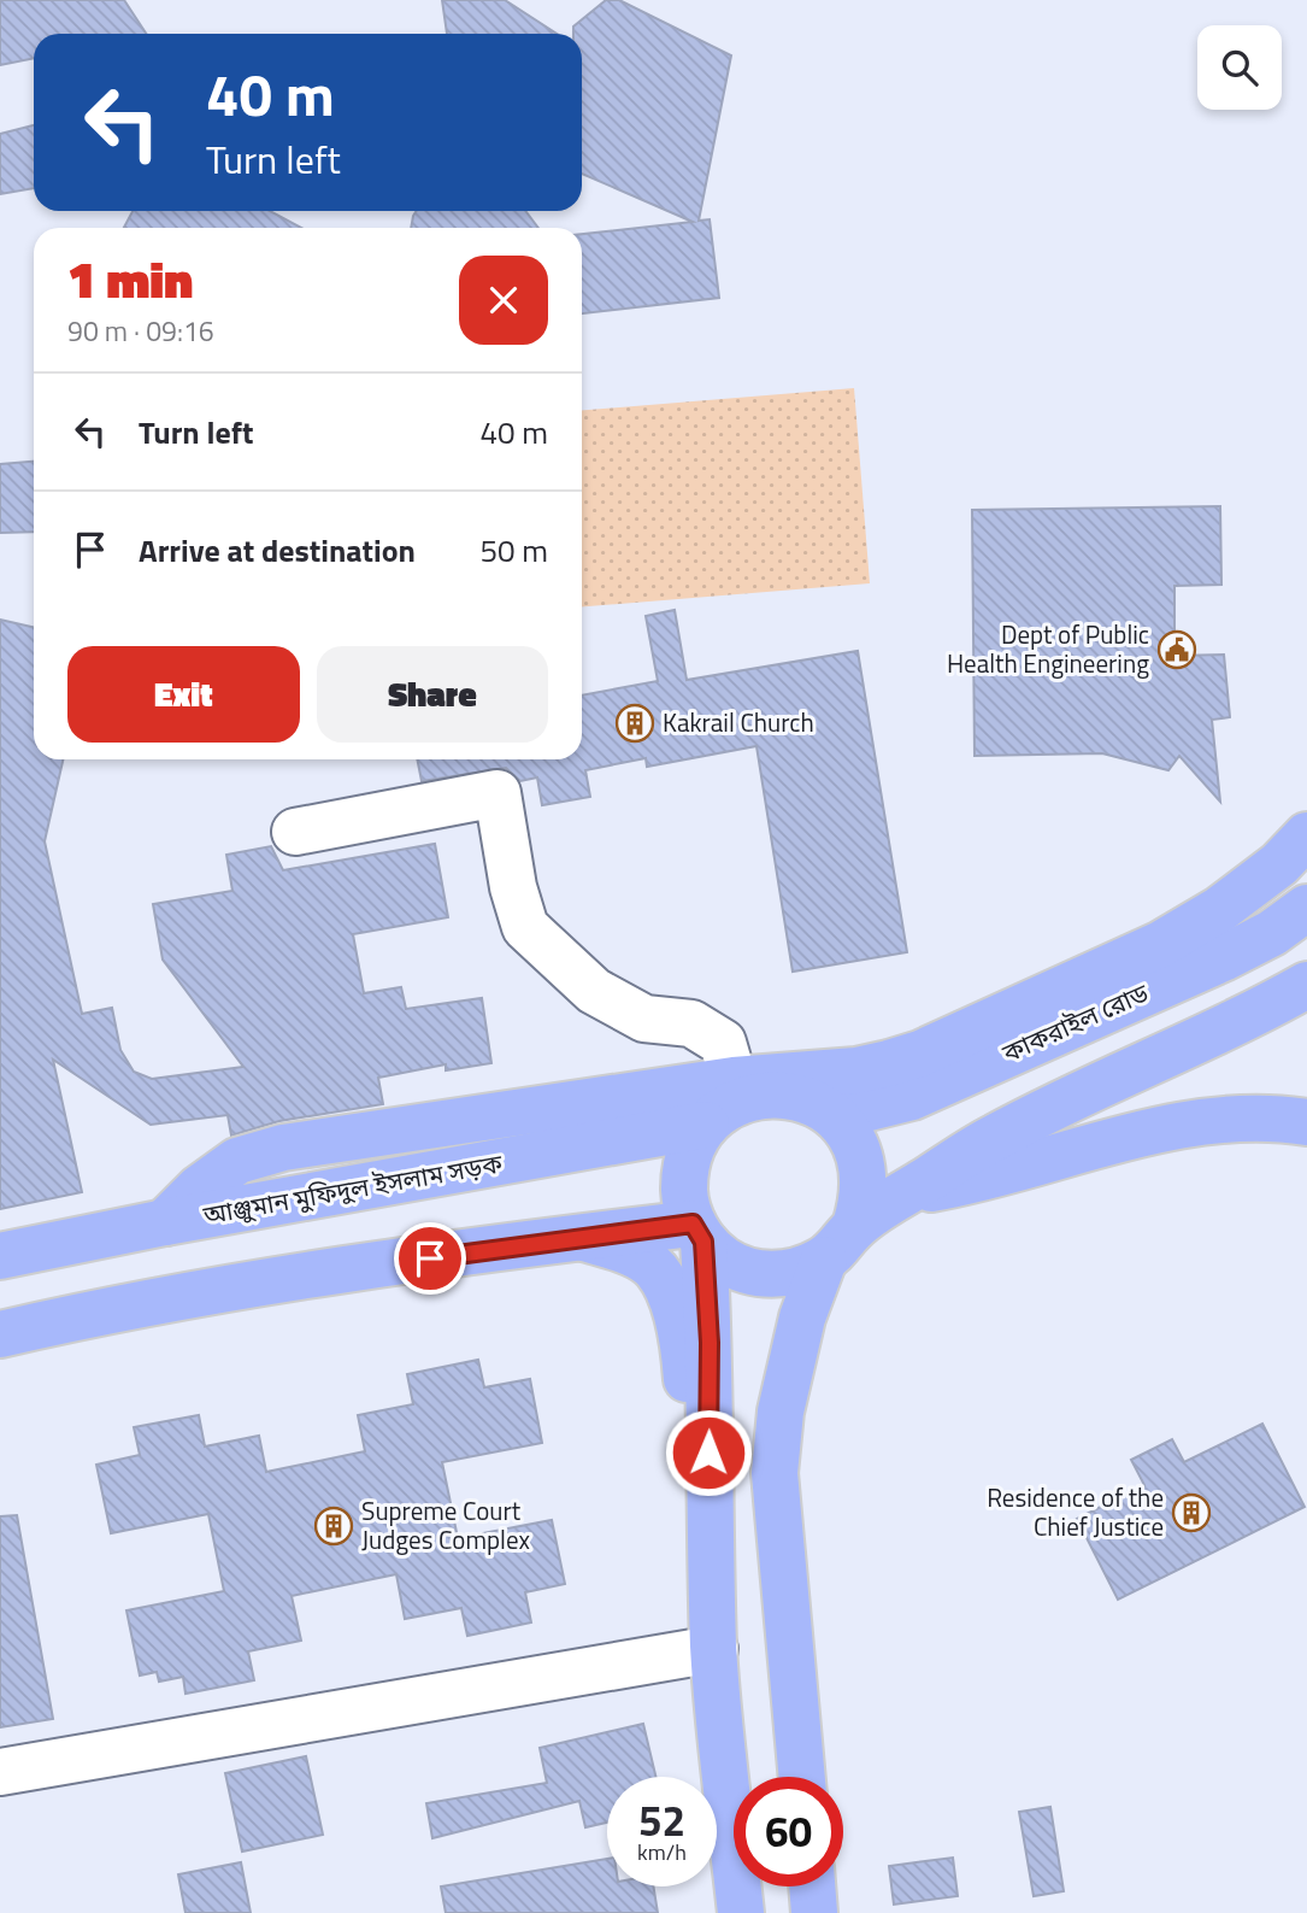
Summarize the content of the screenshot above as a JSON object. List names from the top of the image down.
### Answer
{
  "streets": {
    "main road": ["কাকরাইল রোড", "আঞ্জুমান মুফিদুল ইসলাম সড়ক"]
  },
  "crossings": [
    ["কাকরাইল রোড", "আঞ্জুমান মুফিদুল ইসলাম সড়ক"]
  ],
  "places": {
    "public building": ["Dept of Public Health Engineering"],
    "building": ["Kakrail Church", "Residence of the Chief Justice", "Supreme Court Judges Complex"]
  },
  "page": {
    "turn": ["40 m", "Turn left"],
    "heading": ["1 min", "90 m · 09:16"],
    "list": [
      {
        "name": "Turn left",
        "value": "40 m"
      },
      {
        "name": "Arrive at destination",
        "value": "50 m"
      }
    ],
    "buttons": ["Exit", "Share"],
    "speed": "52 km/h",
    "limit": "60"
  }
}
